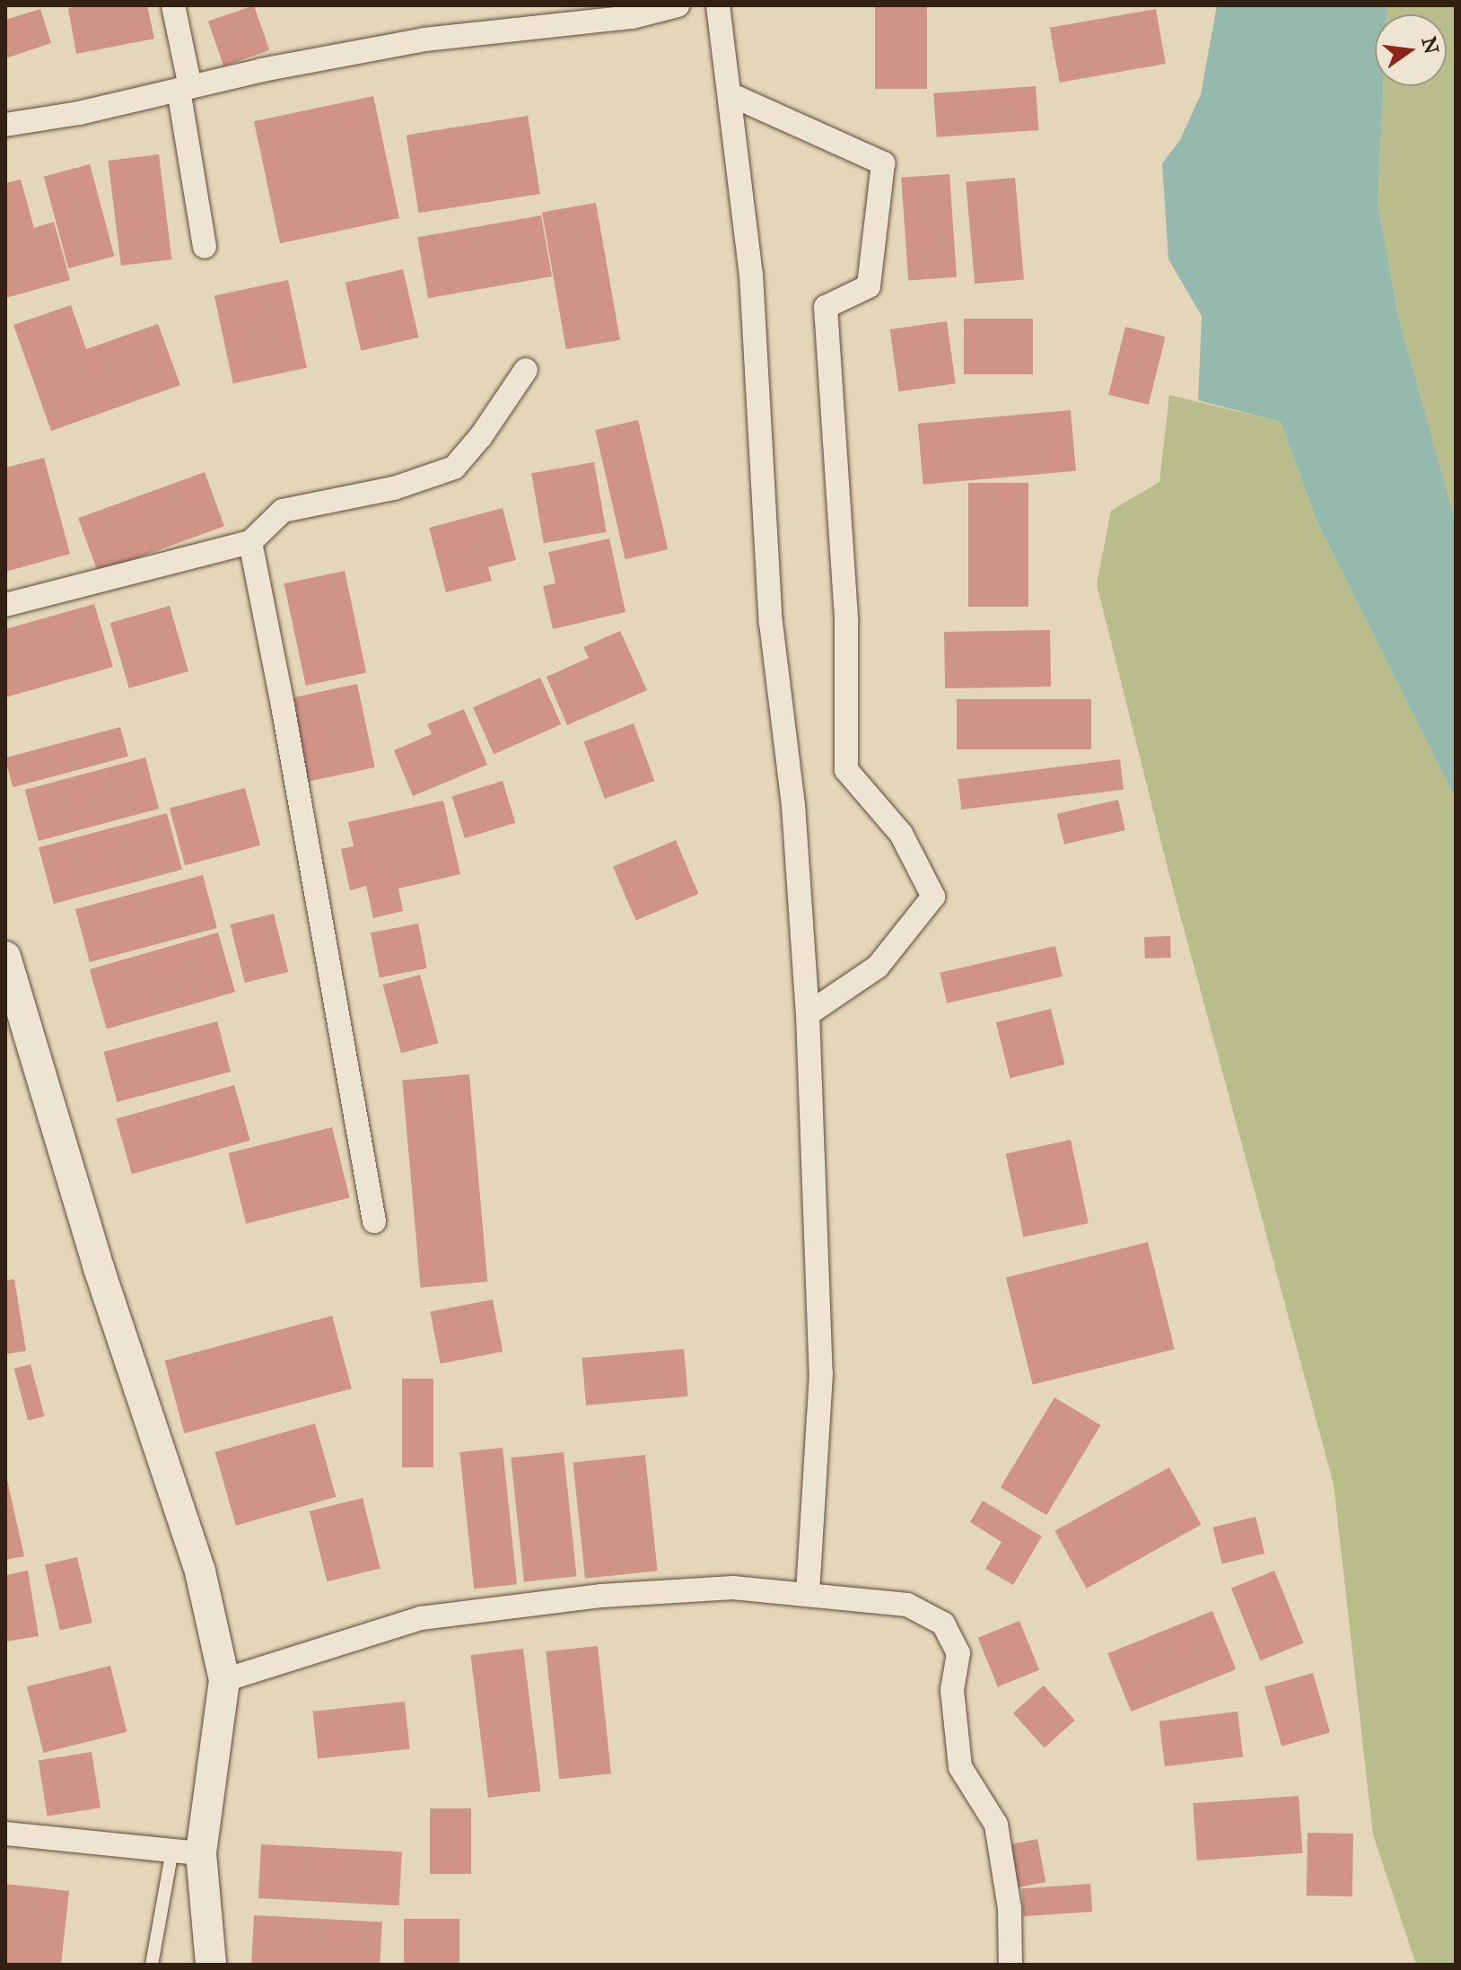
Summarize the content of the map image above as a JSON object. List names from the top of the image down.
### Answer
{
  "north": "right"
}
